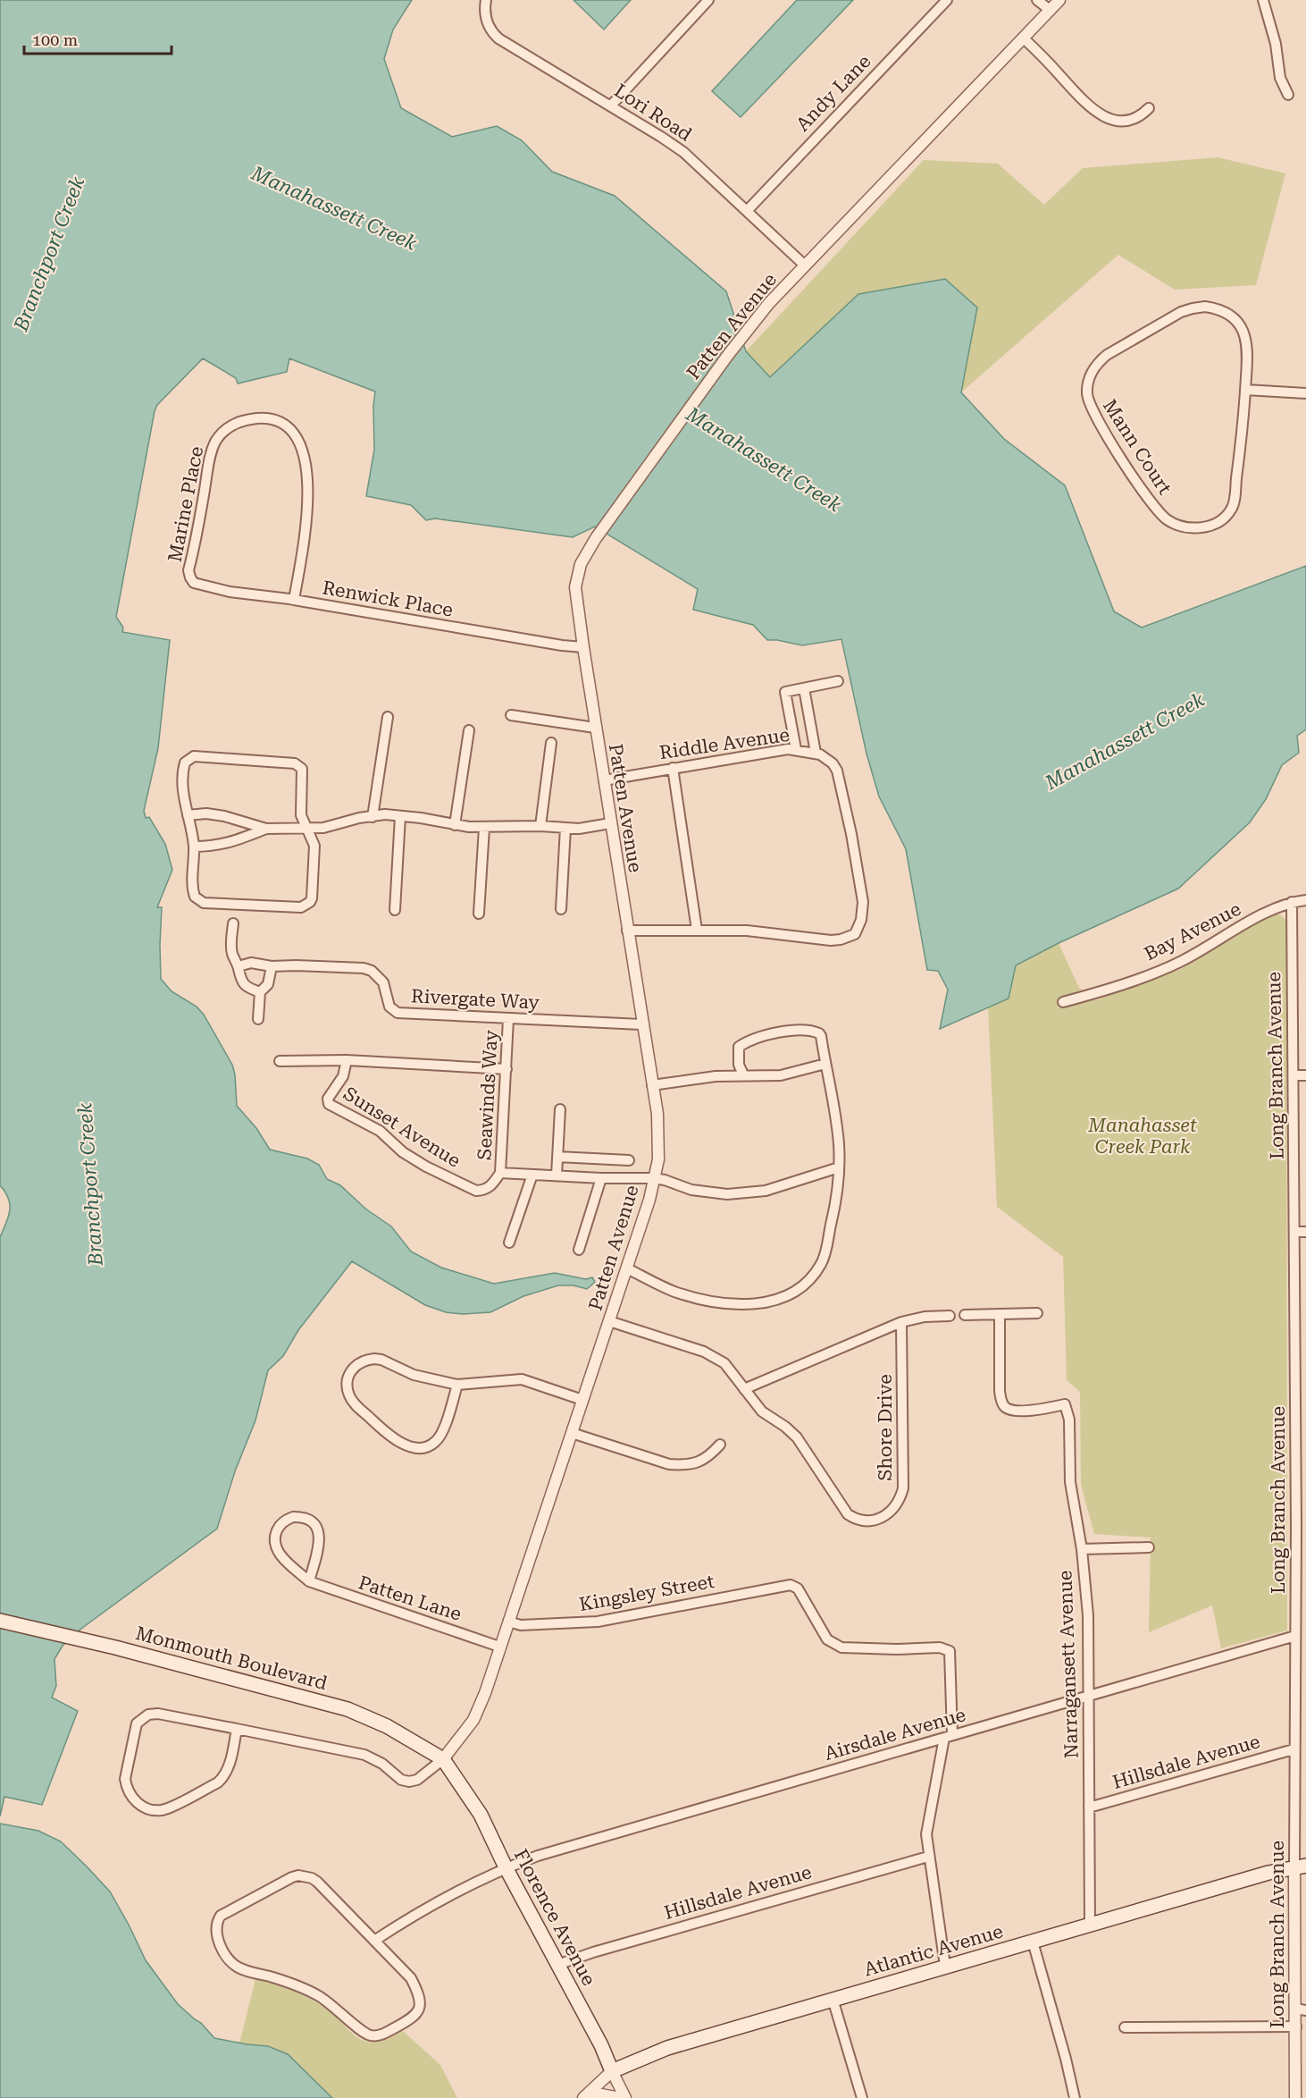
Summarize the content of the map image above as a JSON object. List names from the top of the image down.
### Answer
{
  "streets": {
    "main road": ["Monmouth Boulevard", "Florence Avenue", "Atlantic Avenue"],
    "street": [
      "Andy Lane",
      "Lori Road",
      "Patten Avenue",
      "Mann Court",
      "Marine Place",
      "Renwick Place",
      "Riddle Avenue",
      "Bay Avenue",
      "Rivergate Way",
      "Long Branch Avenue",
      "Seawinds Way",
      "Sunset Avenue",
      "Shore Drive",
      "Kingsley Street",
      "Patten Lane",
      "Narragansett Avenue",
      "Airsdale Avenue",
      "Hillsdale Avenue"
    ]
  },
  "crossings": [
    ["Andy Lane", "Lori Road"],
    ["Lori Road", "Patten Avenue"],
    ["Patten Avenue", "Renwick Place"],
    ["Patten Avenue", "Riddle Avenue"],
    ["Patten Avenue", "Rivergate Way"],
    ["Patten Avenue", "Shore Drive"],
    ["Patten Avenue", "Kingsley Street"],
    ["Patten Avenue", "Patten Lane"],
    ["Patten Avenue", "Monmouth Boulevard"],
    ["Patten Avenue", "Florence Avenue"],
    ["Marine Place", "Renwick Place"],
    ["Bay Avenue", "Long Branch Avenue"],
    ["Rivergate Way", "Seawinds Way"],
    ["Long Branch Avenue", "Airsdale Avenue"],
    ["Long Branch Avenue", "Hillsdale Avenue"],
    ["Long Branch Avenue", "Atlantic Avenue"],
    ["Seawinds Way", "Sunset Avenue"],
    ["Kingsley Street", "Airsdale Avenue"],
    ["Monmouth Boulevard", "Florence Avenue"],
    ["Narragansett Avenue", "Airsdale Avenue"],
    ["Narragansett Avenue", "Hillsdale Avenue"],
    ["Narragansett Avenue", "Atlantic Avenue"],
    ["Airsdale Avenue", "Florence Avenue"],
    ["Hillsdale Avenue", "Florence Avenue"],
    ["Florence Avenue", "Atlantic Avenue"]
  ],
  "water": ["Manahassett Creek", "Branchport Creek"],
  "parks": ["Manahasset Creek Park"],
  "scale_bar": "100 m"
}
